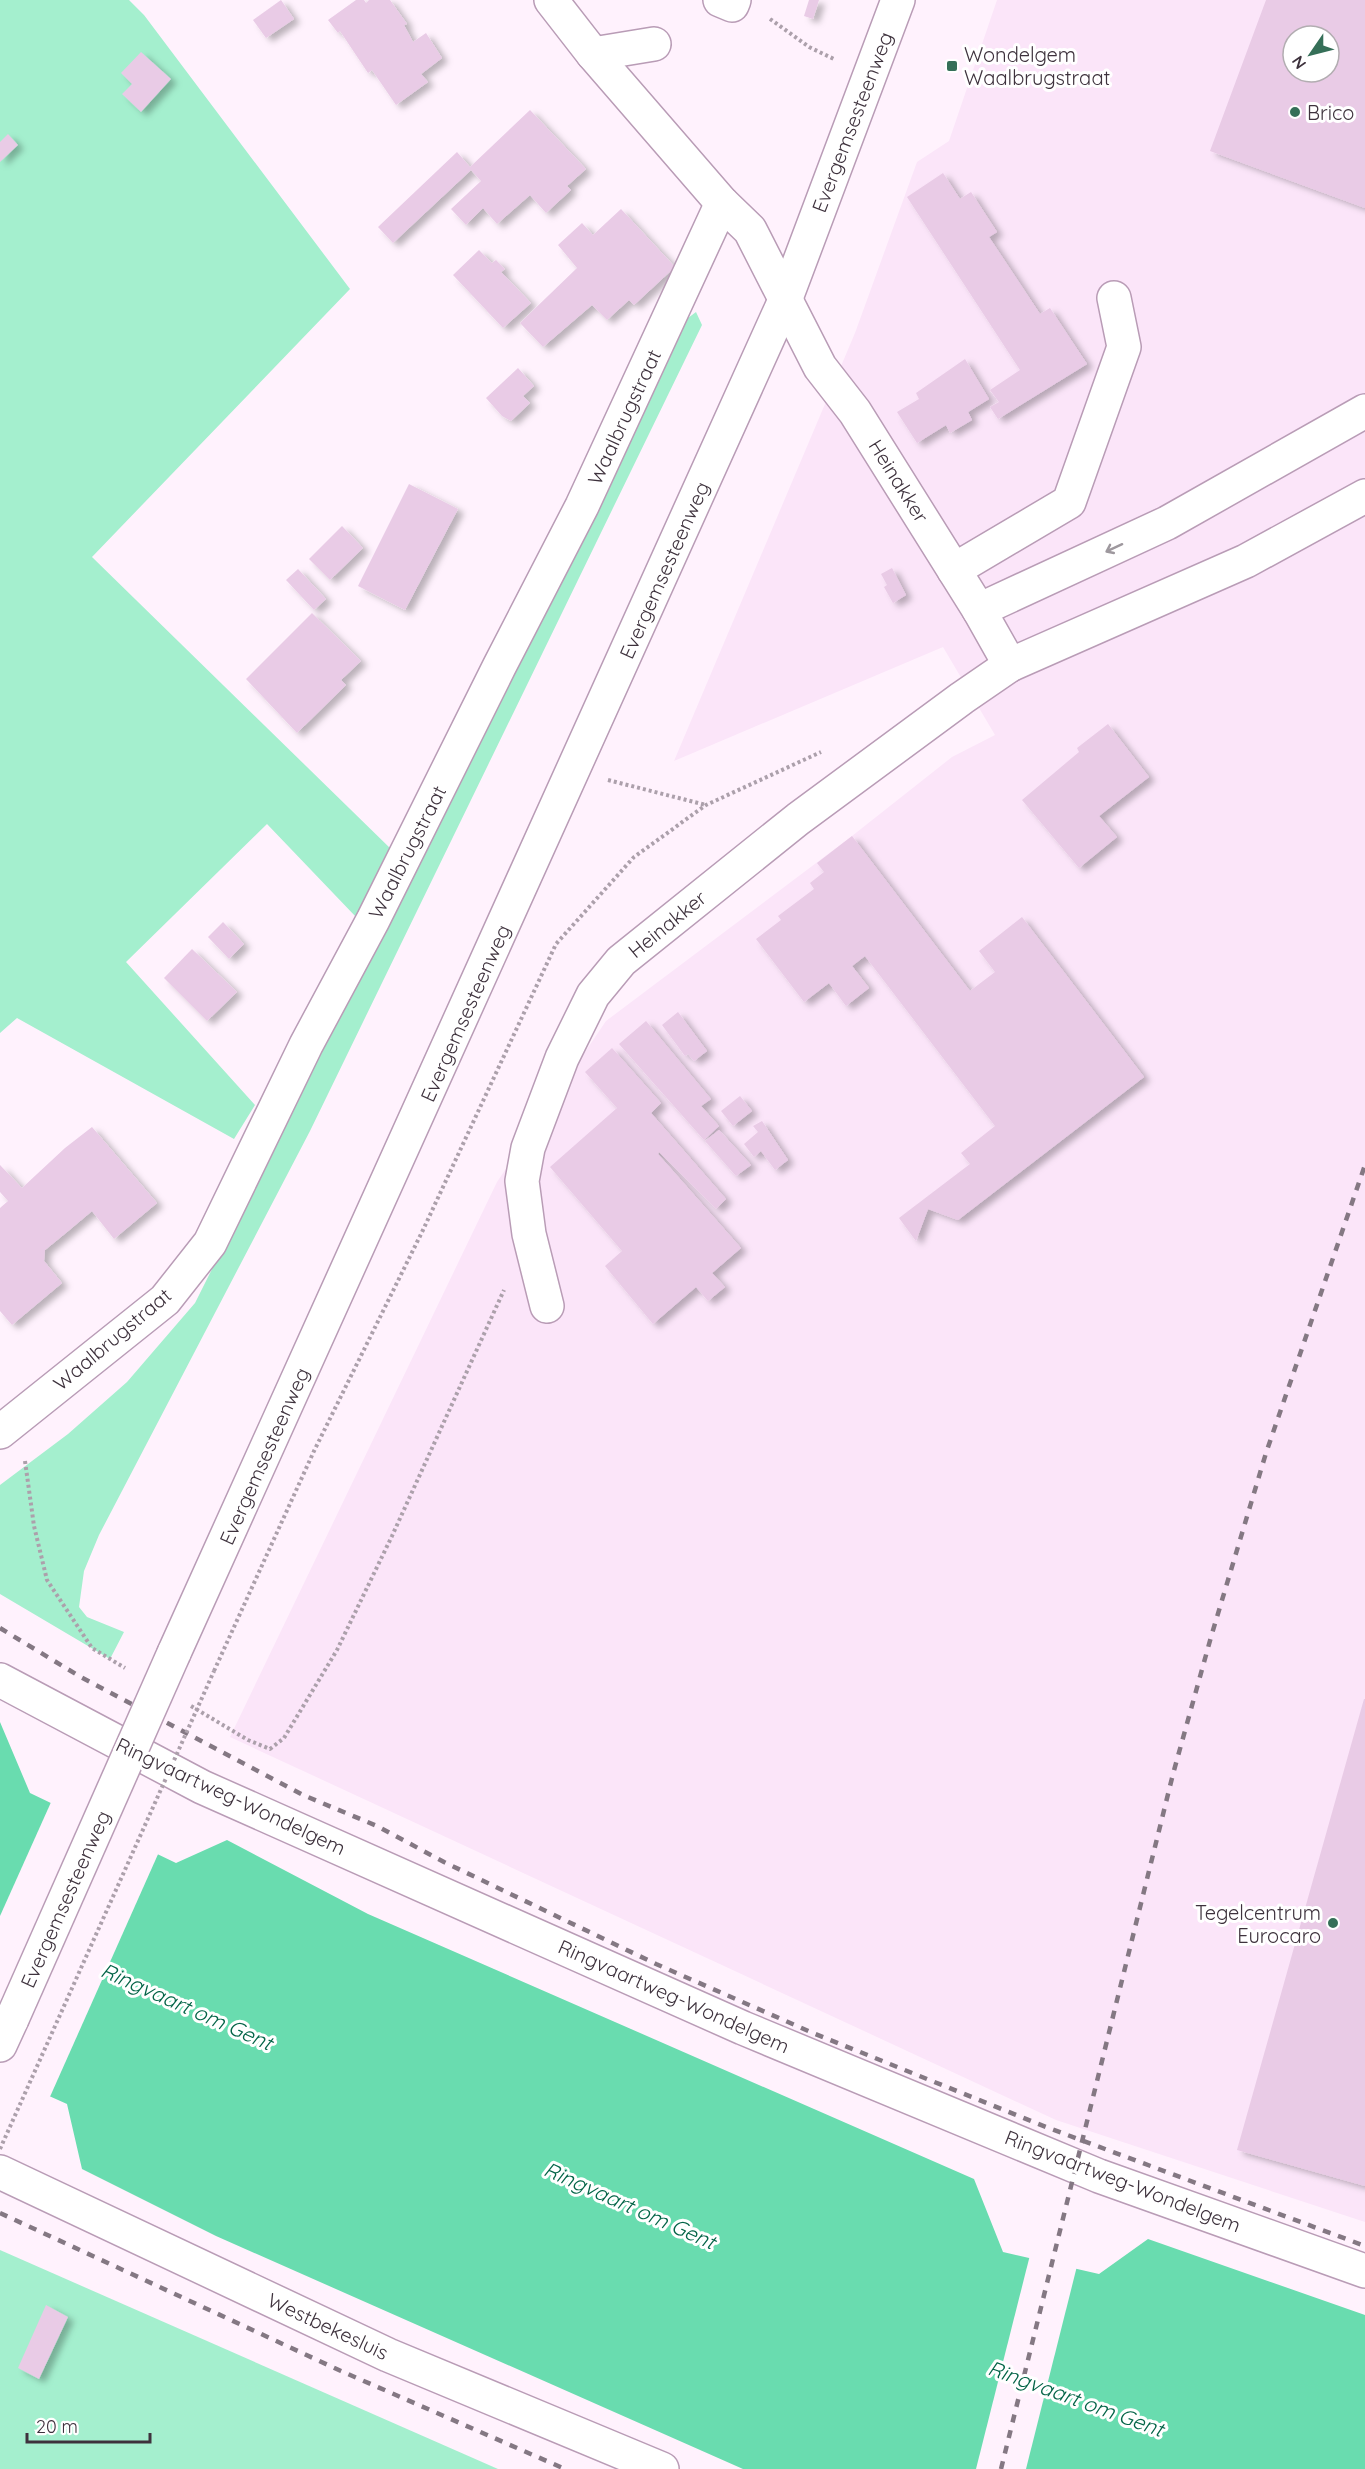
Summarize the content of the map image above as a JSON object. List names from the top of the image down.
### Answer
{
  "streets": {
    "street": [
      "Evergemsesteenweg",
      "Waalbrugstraat",
      "Heinakker",
      "Ringvaartweg-Wondelgem",
      "Westbekesluis"
    ]
  },
  "crossings": [
    ["Evergemsesteenweg", "Heinakker"]
  ],
  "water": ["Ringvaart om Gent"],
  "places": {
    "transit": ["Wondelgem Waalbrugstraat"],
    "other": ["Brico", "Tegelcentrum Eurocaro"]
  },
  "scale_bar": "20 m",
  "north": "bottom left"
}
